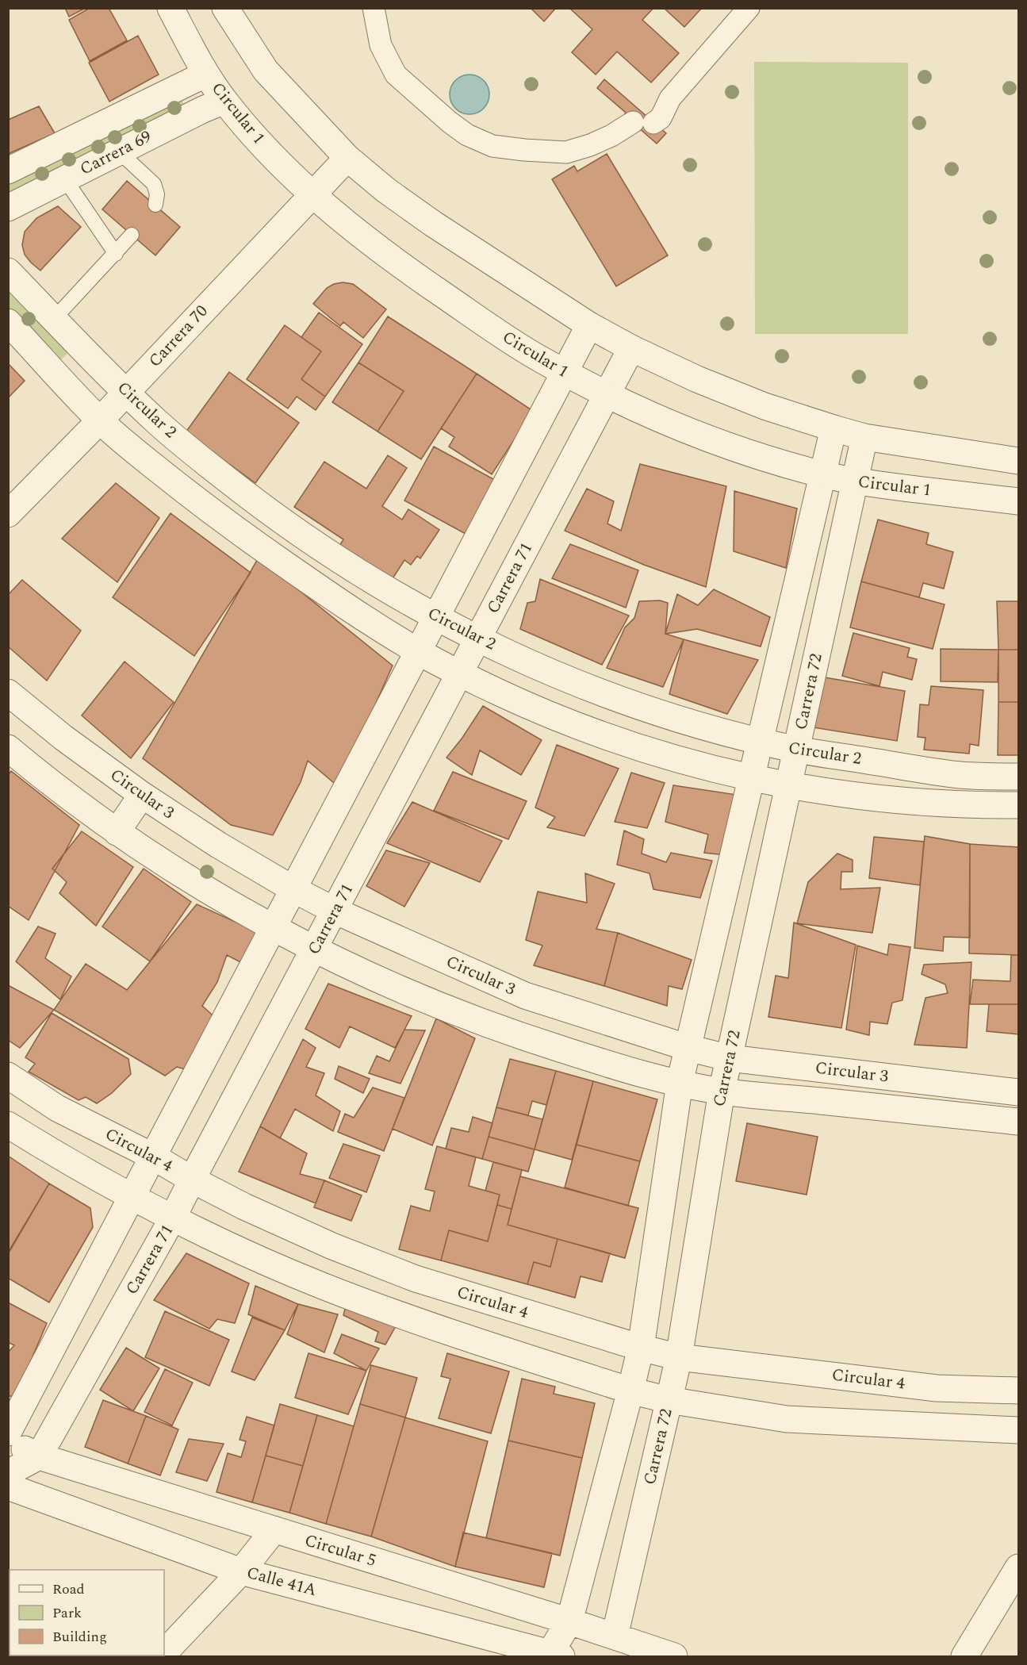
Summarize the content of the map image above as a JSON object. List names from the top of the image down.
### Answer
{
  "streets": {
    "street": [
      "Circular 1",
      "Carrera 69",
      "Carrera 70",
      "Circular 2",
      "Carrera 71",
      "Carrera 72",
      "Circular 3",
      "Circular 4",
      "Circular 5",
      "Calle 41A"
    ]
  },
  "crossings": [
    ["Circular 1", "Carrera 69"],
    ["Circular 1", "Carrera 70"],
    ["Circular 1", "Carrera 71"],
    ["Circular 1", "Carrera 72"],
    ["Carrera 70", "Circular 2"],
    ["Circular 2", "Carrera 71"],
    ["Circular 2", "Carrera 72"],
    ["Carrera 71", "Circular 3"],
    ["Carrera 71", "Circular 4"],
    ["Carrera 71", "Circular 5"],
    ["Carrera 72", "Circular 3"],
    ["Carrera 72", "Circular 4"],
    ["Carrera 72", "Circular 5"]
  ],
  "legend": ["Road", "Park", "Building"]
}
